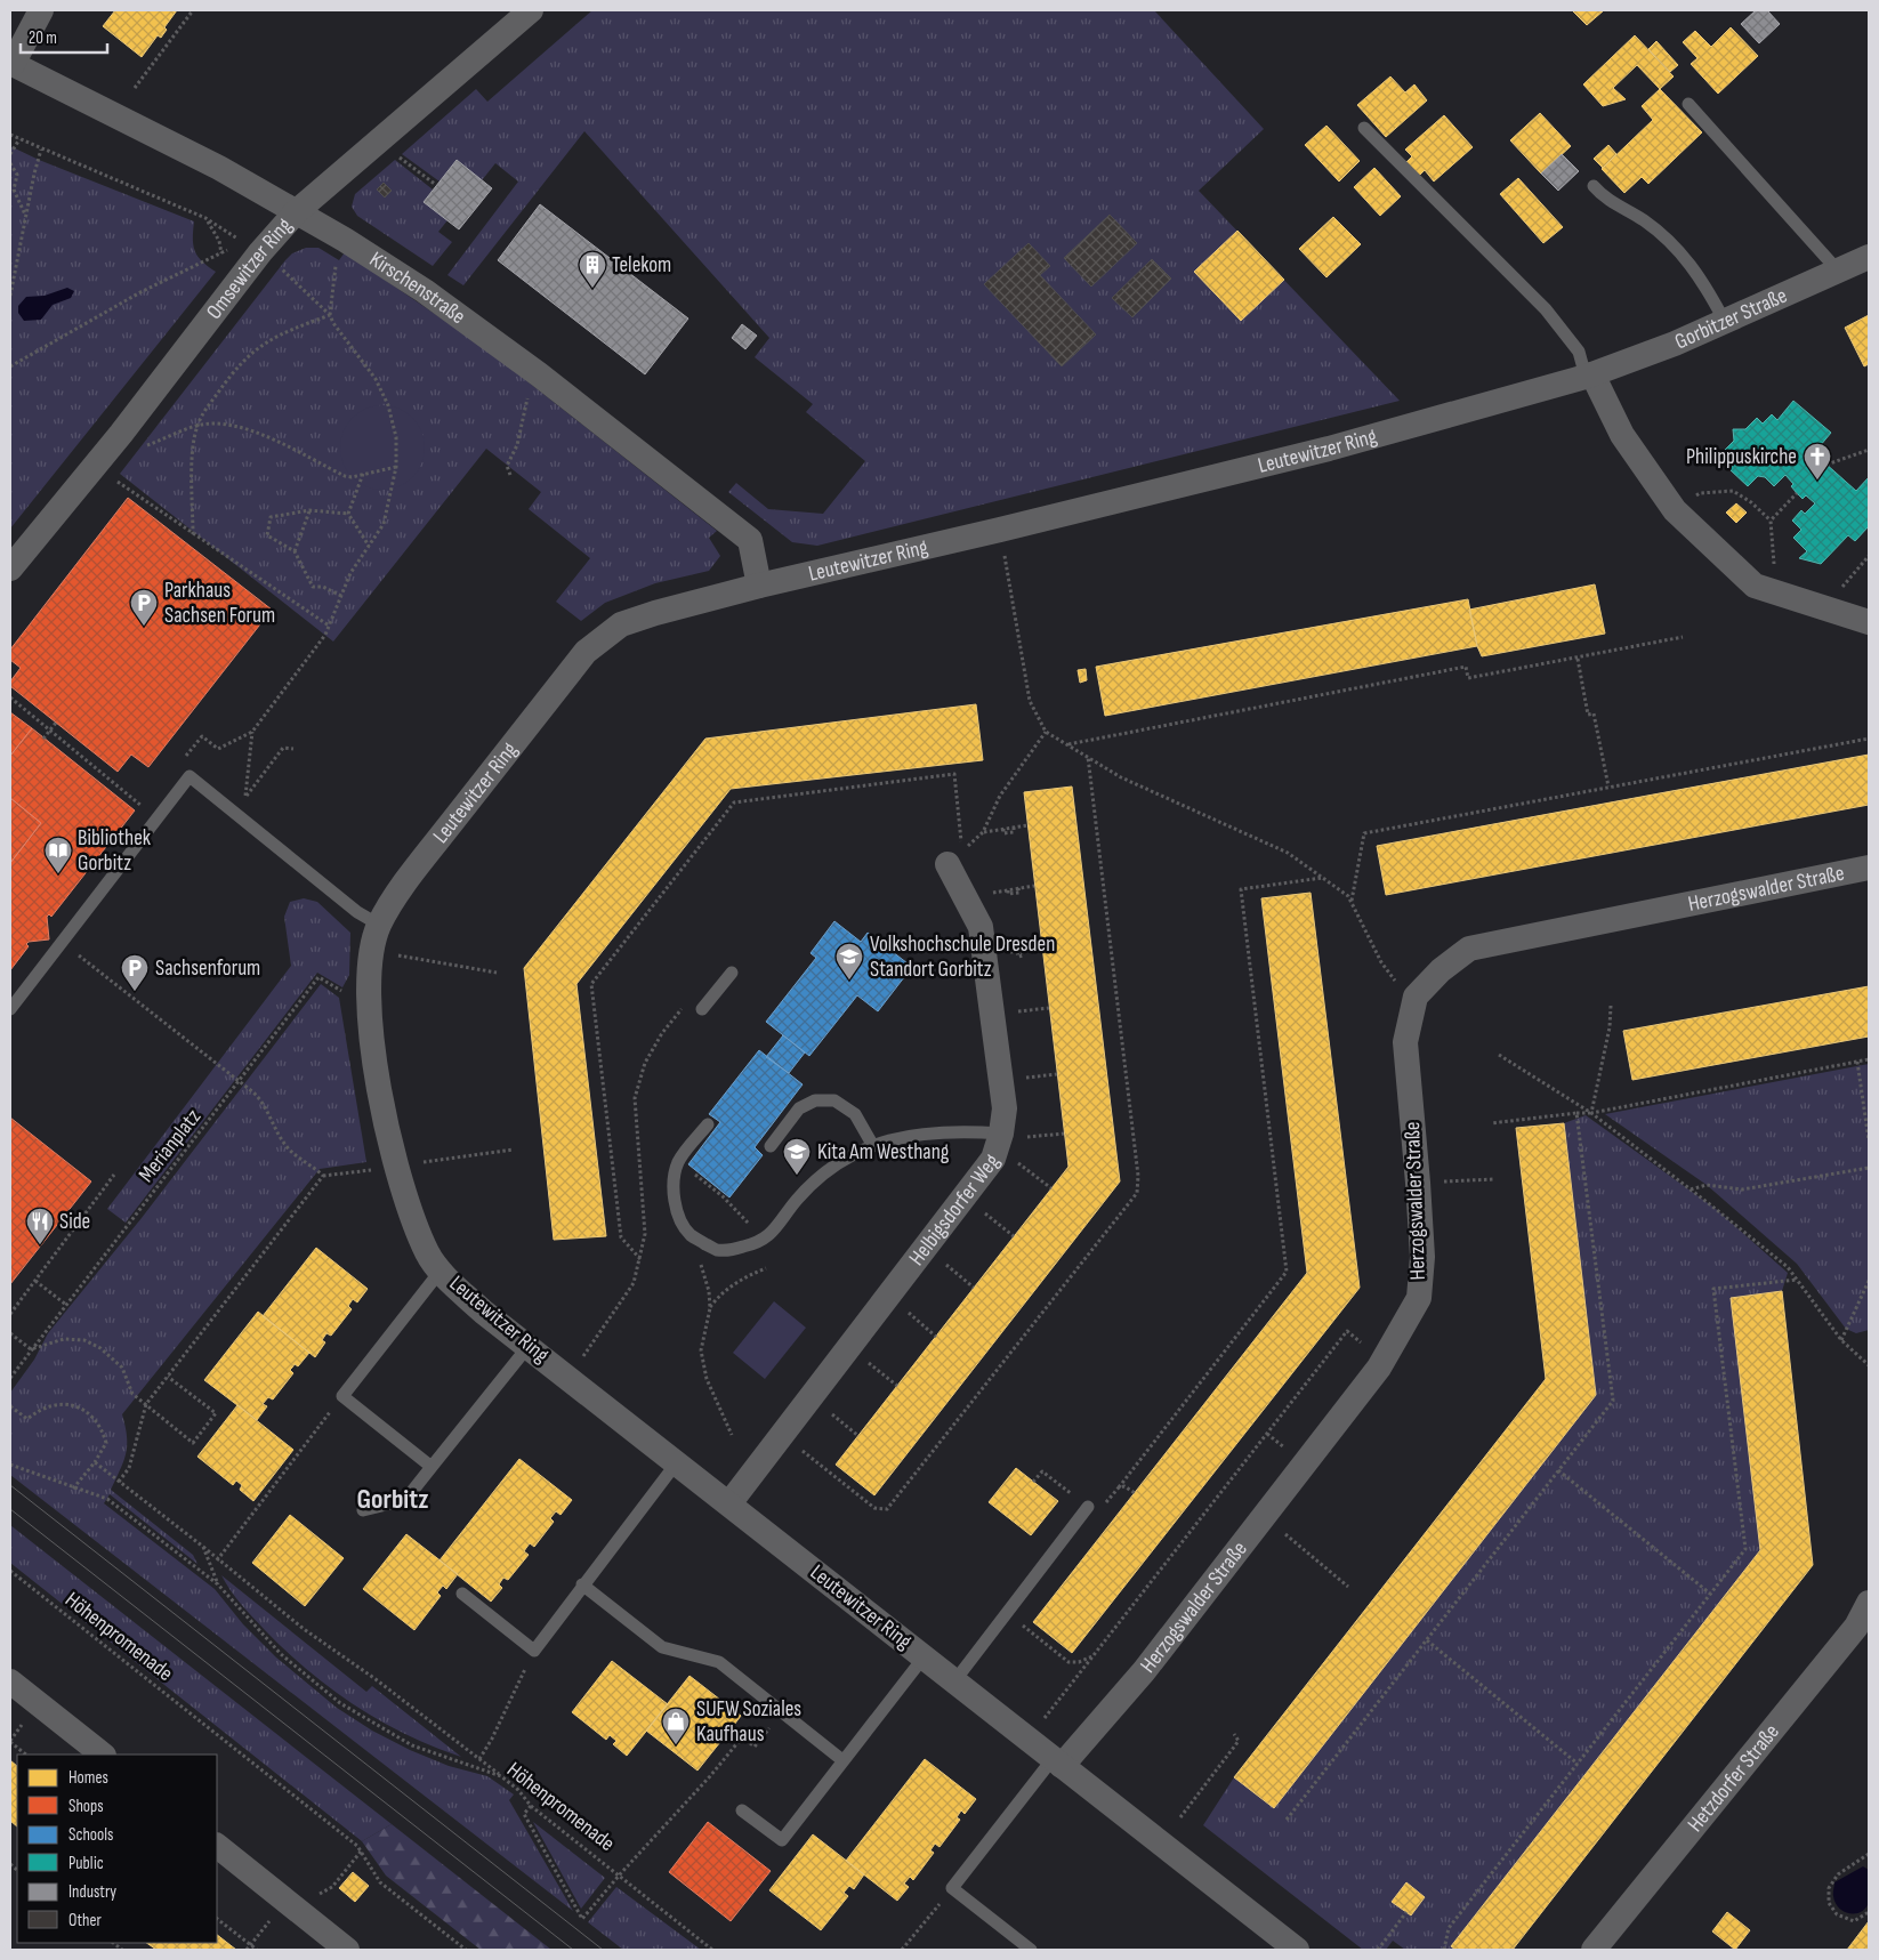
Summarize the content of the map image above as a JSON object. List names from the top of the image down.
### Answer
{
  "streets": {
    "street": [
      "Omsewitzer Ring",
      "Kirschenstraße",
      "Gorbitzer Straße",
      "Leutewitzer Ring",
      "Herzogswalder Straße",
      "Helbigsdorfer Weg",
      "Hetzdorfer Straße"
    ],
    "path": ["Merianplatz", "Höhenpromenade"]
  },
  "crossings": [
    ["Omsewitzer Ring", "Kirschenstraße"],
    ["Kirschenstraße", "Leutewitzer Ring"],
    ["Gorbitzer Straße", "Leutewitzer Ring"],
    ["Leutewitzer Ring", "Herzogswalder Straße"],
    ["Leutewitzer Ring", "Helbigsdorfer Weg"]
  ],
  "districts": ["Gorbitz"],
  "places": {
    "building": ["Telekom"],
    "church": ["Philippuskirche"],
    "parking": ["Parkhaus Sachsen Forum", "Sachsenforum"],
    "library": ["Bibliothek Gorbitz"],
    "school or university": ["Volkshochschule Dresden Standort Gorbitz", "Kita Am Westhang"],
    "restaurant": ["Side"],
    "shop": ["SUFW Soziales Kaufhaus"]
  },
  "legend": [
    "Homes",
    "Shops",
    "Schools",
    "Public",
    "Industry",
    "Other"
  ],
  "scale_bar": "20 m"
}
